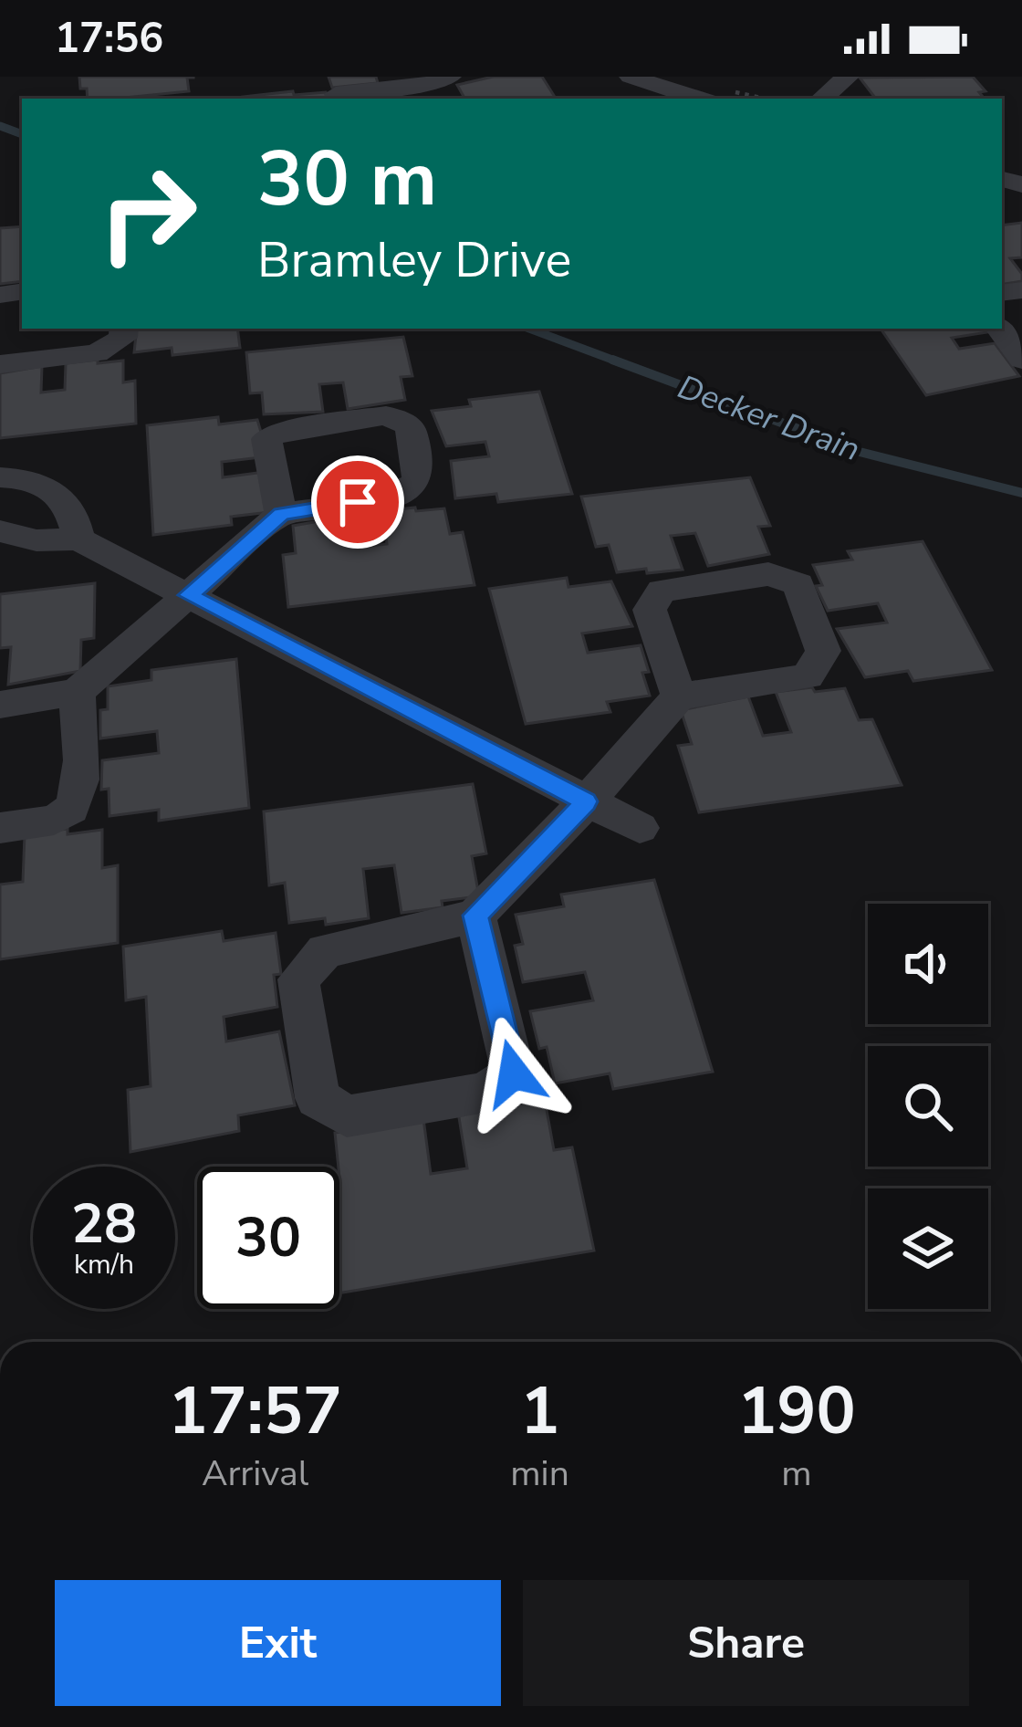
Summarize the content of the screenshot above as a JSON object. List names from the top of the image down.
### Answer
{
  "water": ["Decker Drain"],
  "page": {
    "status": "17:56",
    "turn": ["30 m", "Bramley Drive"],
    "speed": "28 km/h",
    "limit": "30",
    "eta": [
      "17:57",
      "Arrival",
      "1",
      "min",
      "190",
      "m"
    ],
    "buttons": ["Exit", "Share"]
  }
}
